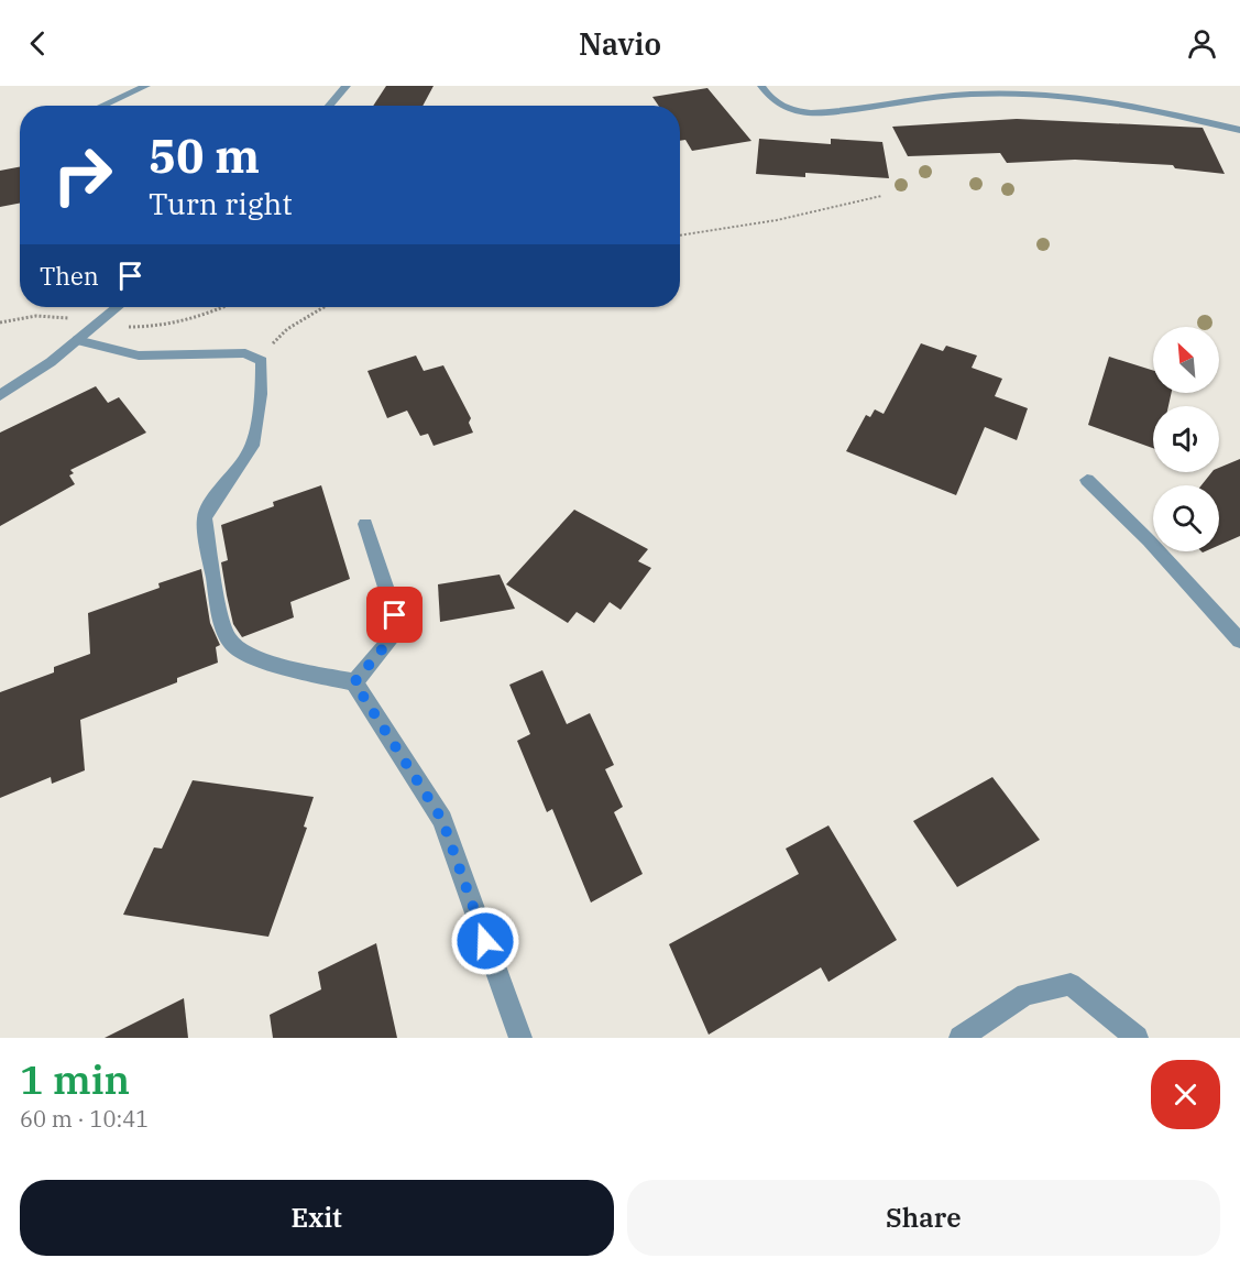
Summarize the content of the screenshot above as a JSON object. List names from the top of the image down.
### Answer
{
  "north": "top left",
  "page": {
    "header": "Navio",
    "turn": ["50 m", "Turn right"],
    "then": "Then",
    "heading": ["1 min", "60 m · 10:41"],
    "buttons": ["Exit", "Share"]
  }
}
